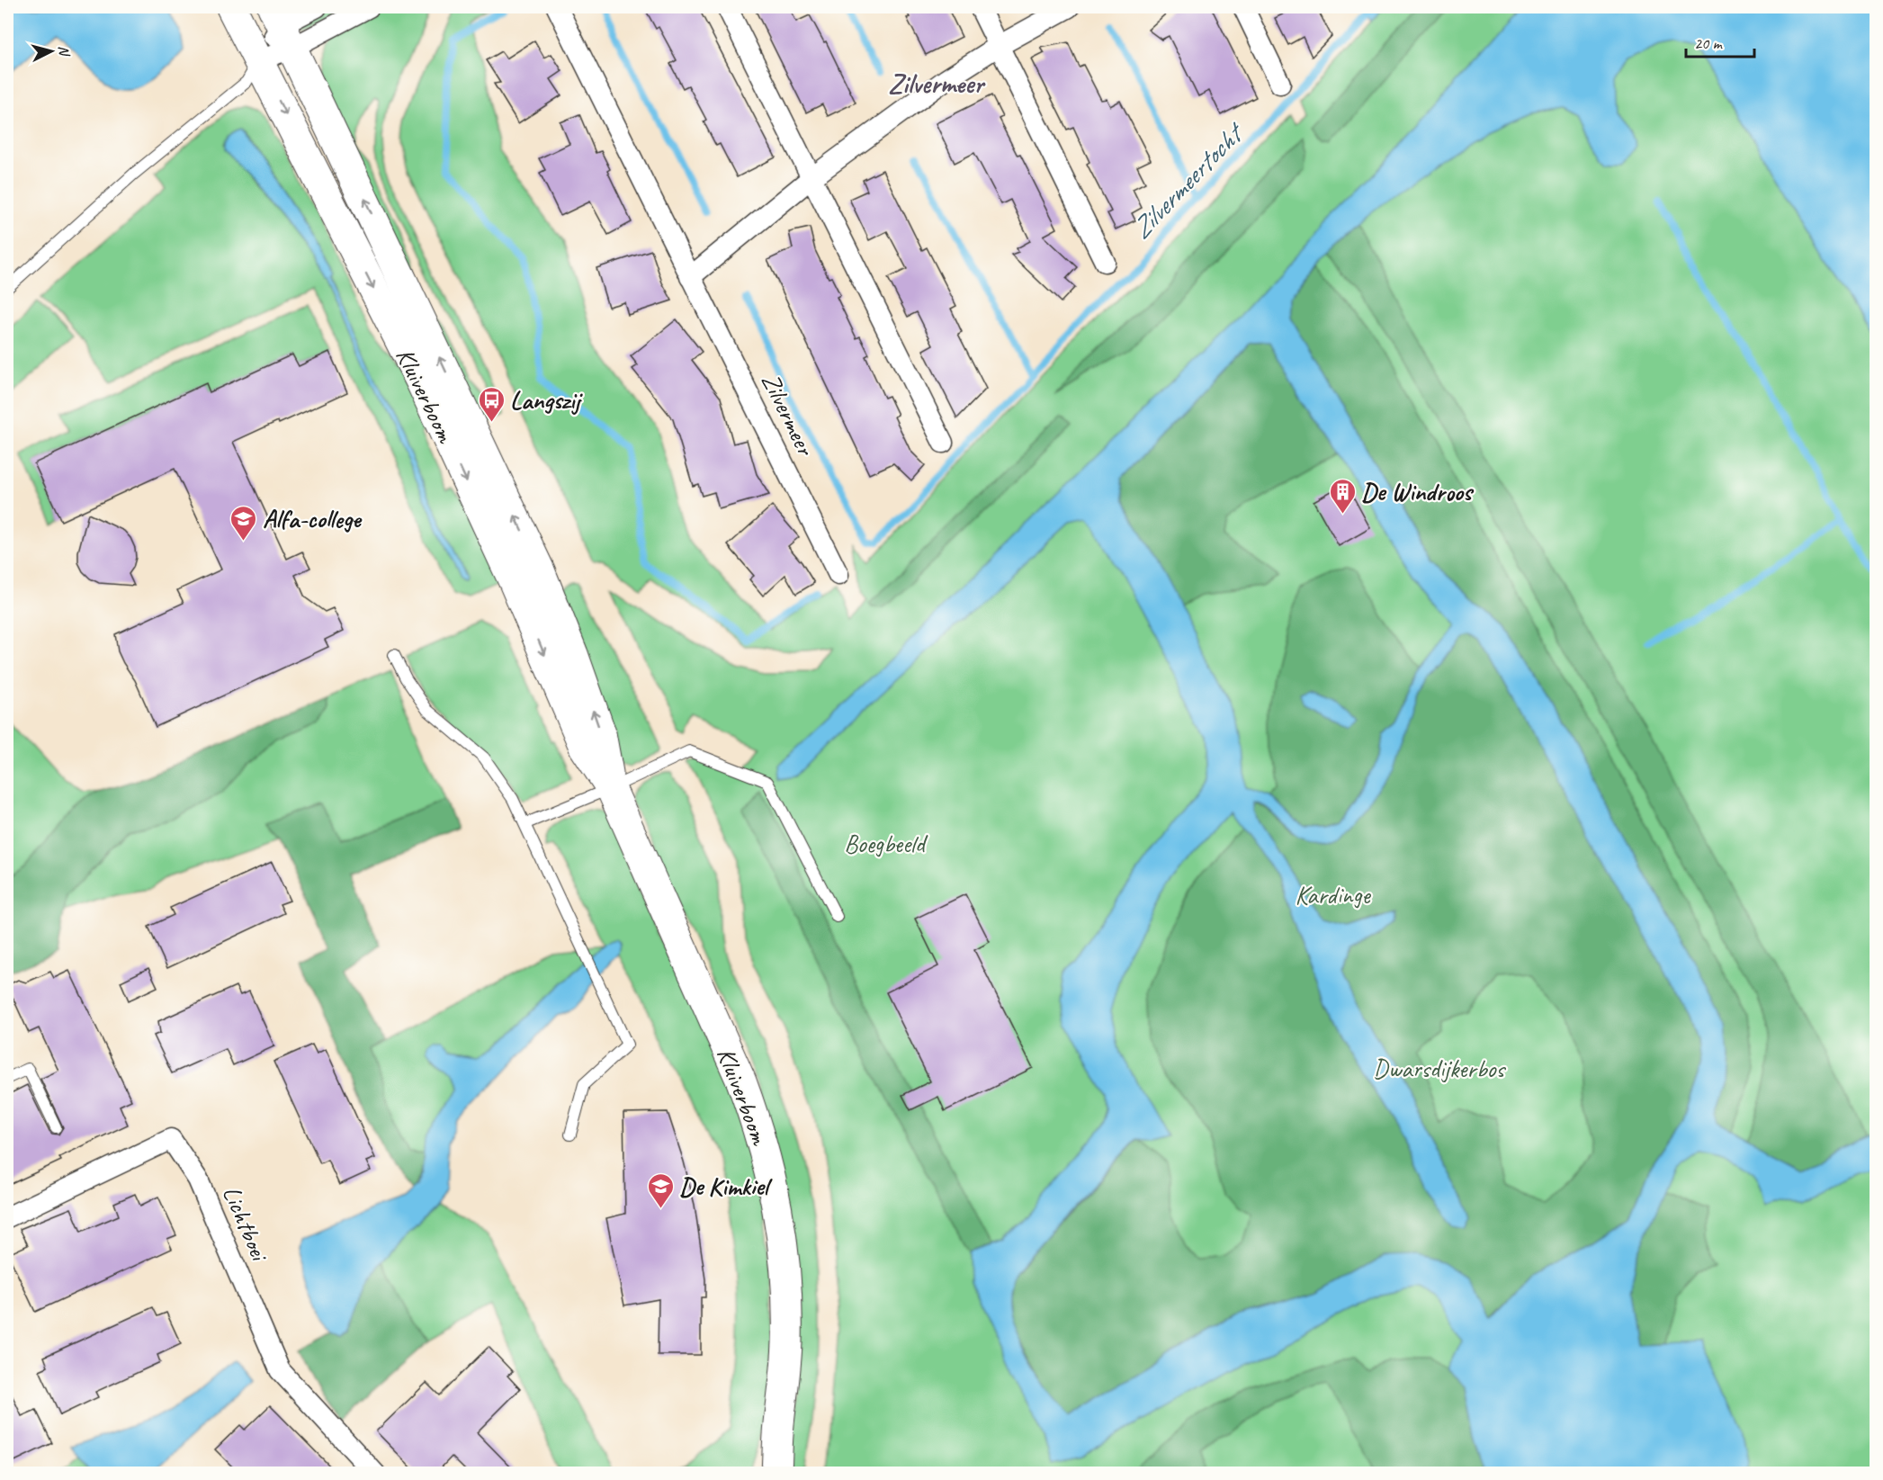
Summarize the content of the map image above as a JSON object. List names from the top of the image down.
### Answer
{
  "streets": {
    "main road": ["Kluiverboom"],
    "street": ["Zilvermeer", "Lichtboei"]
  },
  "districts": ["Zilvermeer"],
  "water": ["Zilvermeertocht"],
  "parks": ["Boegbeeld", "Kardinge", "Dwarsdijkerbos"],
  "places": {
    "bus stop": ["Langszij"],
    "building": ["De Windroos"],
    "school or university": ["Alfa-college", "De Kimkiel"]
  },
  "scale_bar": "20 m",
  "north": "right"
}
